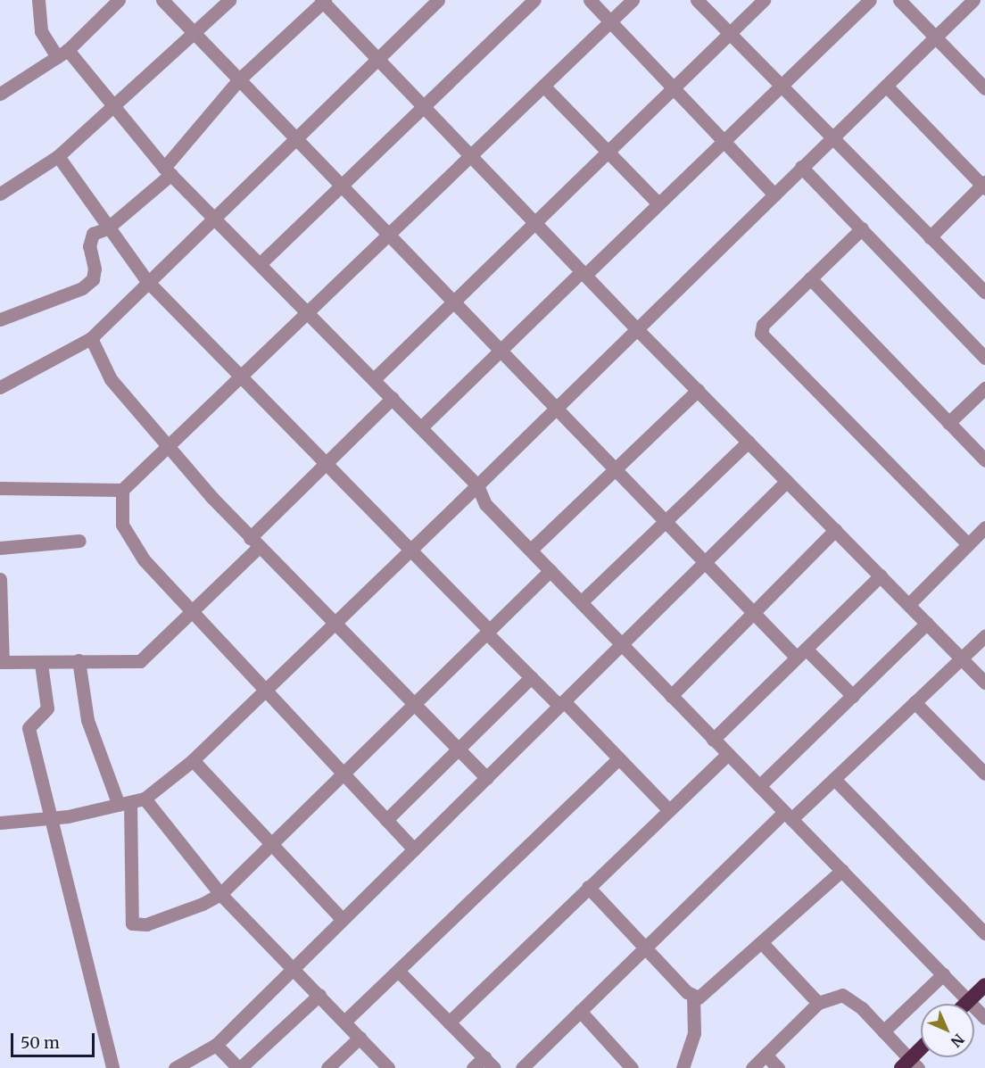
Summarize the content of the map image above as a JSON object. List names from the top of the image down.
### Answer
{
  "scale_bar": "50 m",
  "north": "bottom right"
}
